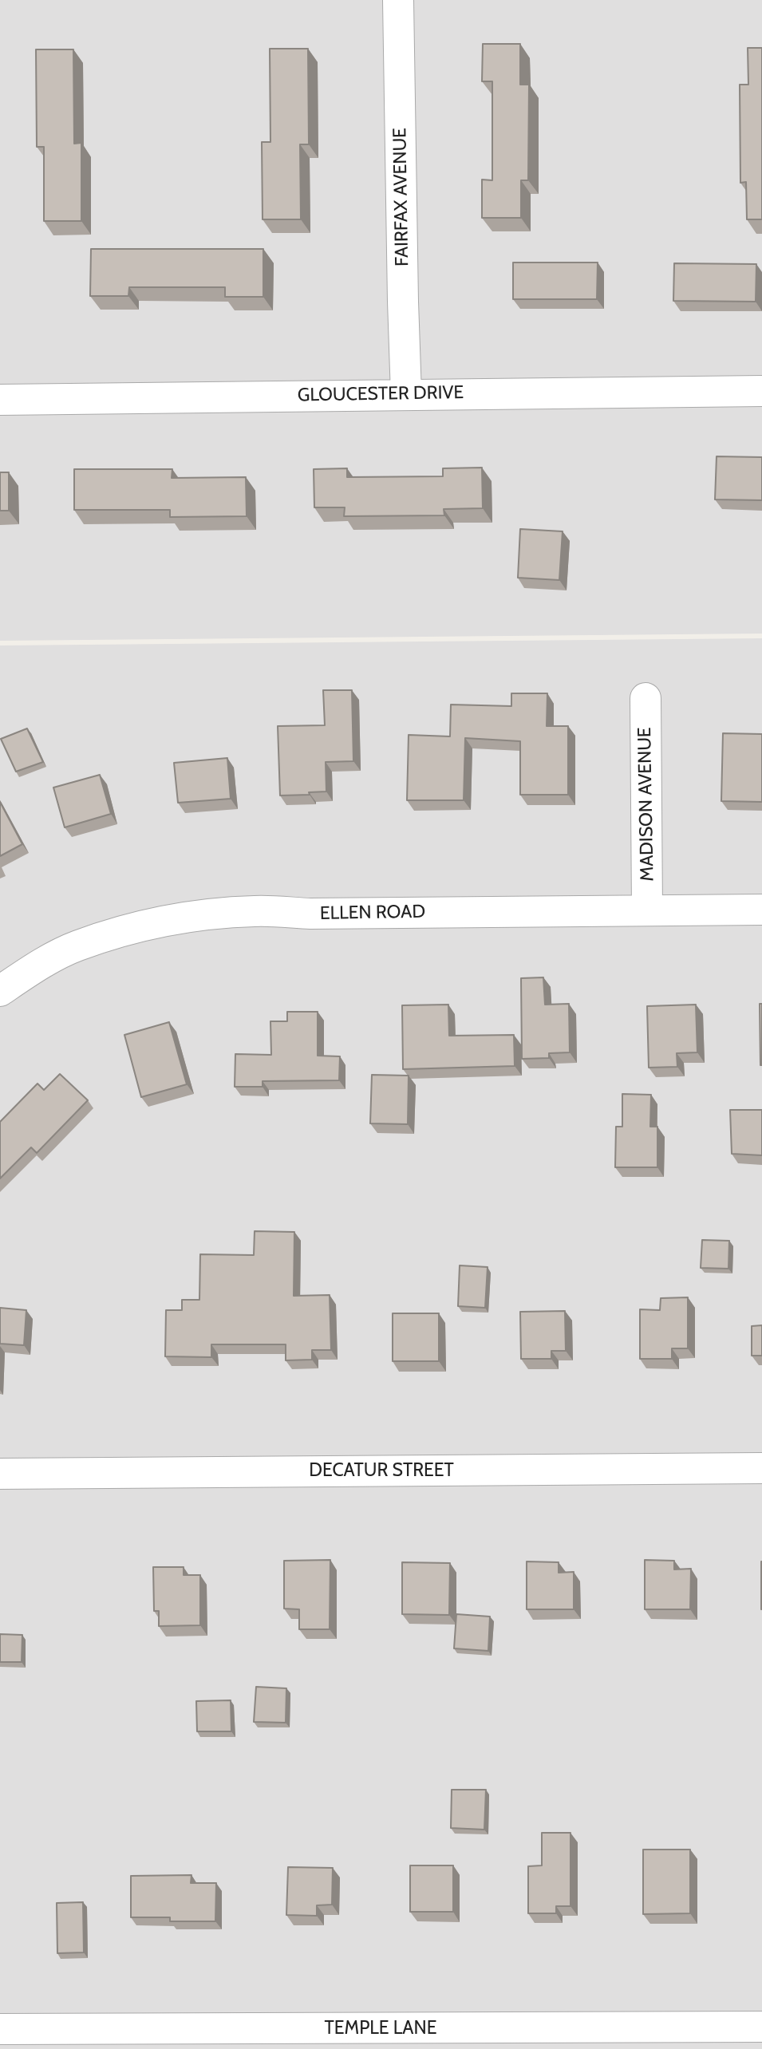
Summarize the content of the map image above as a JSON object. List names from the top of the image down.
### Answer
{
  "streets": {
    "street": [
      "FAIRFAX AVENUE",
      "GLOUCESTER DRIVE",
      "MADISON AVENUE",
      "ELLEN ROAD",
      "DECATUR STREET",
      "TEMPLE LANE"
    ]
  },
  "crossings": [
    ["FAIRFAX AVENUE", "GLOUCESTER DRIVE"],
    ["MADISON AVENUE", "ELLEN ROAD"]
  ]
}
